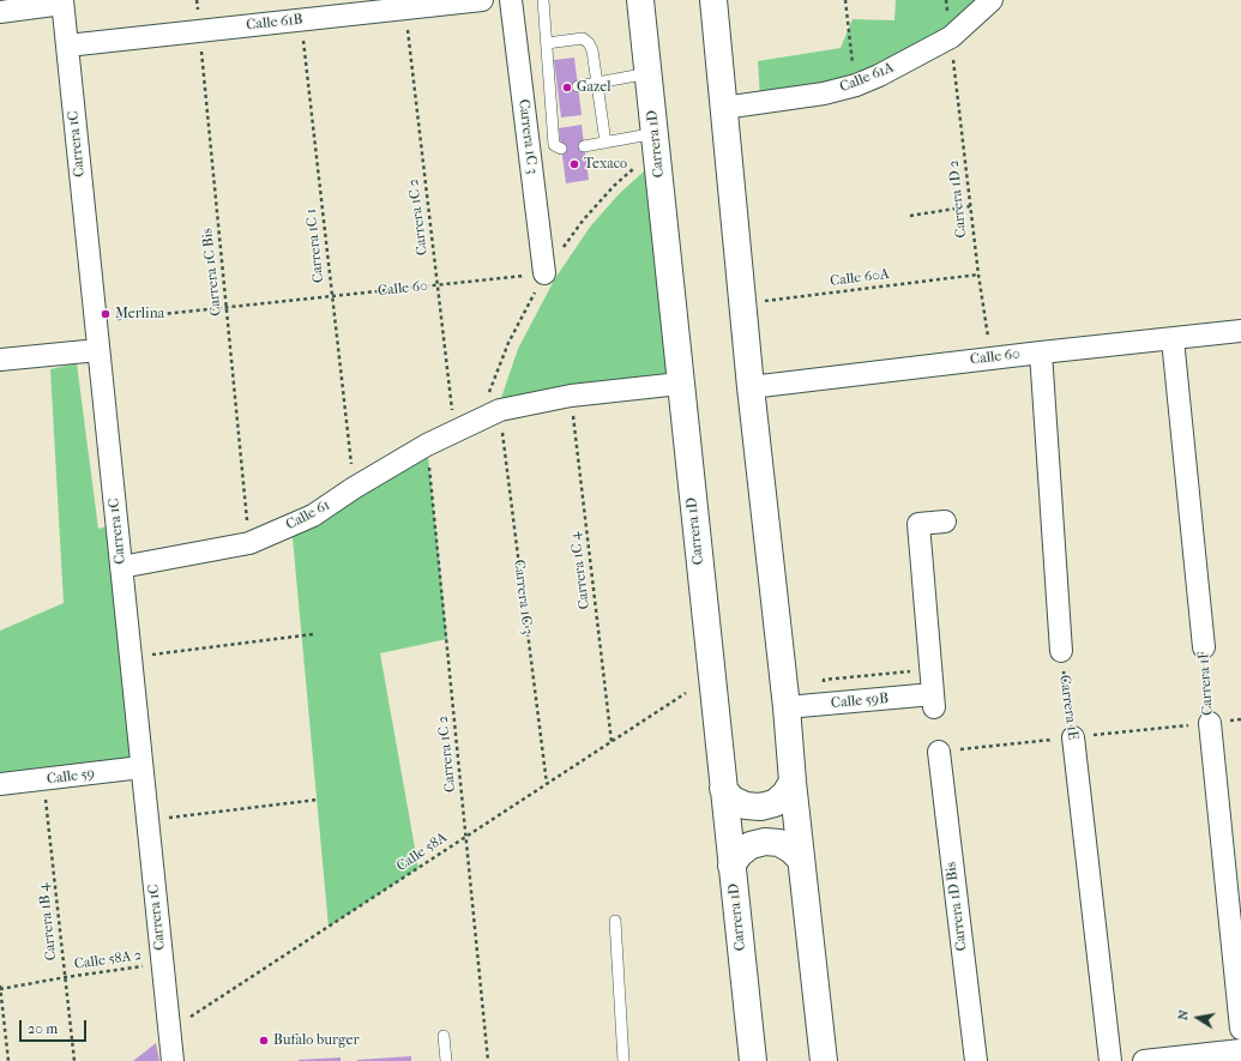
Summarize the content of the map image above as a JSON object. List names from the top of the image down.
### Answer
{
  "streets": {
    "street": [
      "Calle 61B",
      "Calle 61A",
      "Carrera 1C 3",
      "Carrera 1C",
      "Carrera 1D",
      "Calle 60",
      "Calle 61",
      "Carrera 1F",
      "Calle 59B",
      "Carrera 1E",
      "Calle 59",
      "Carrera 1D Bis"
    ],
    "path": [
      "Carrera 1D 2",
      "Carrera 1C 2",
      "Carrera 1C 1",
      "Carrera 1C Bis",
      "Calle 60A",
      "Carrera 1C 4",
      "Calle 58A",
      "Carrera 1B 4",
      "Calle 58A 2"
    ]
  },
  "crossings": [
    ["Calle 61B", "Carrera 1C"],
    ["Calle 61B", "Carrera 1C 2"],
    ["Calle 61B", "Carrera 1C 1"],
    ["Calle 61B", "Carrera 1C Bis"],
    ["Calle 61A", "Carrera 1D 2"],
    ["Carrera 1C 3", "Calle 60"],
    ["Carrera 1C 3", "Calle 61"],
    ["Carrera 1C 3", "Calle 58A"],
    ["Carrera 1C", "Calle 60"],
    ["Carrera 1C", "Calle 61"],
    ["Carrera 1C", "Calle 59"],
    ["Carrera 1C", "Calle 58A"],
    ["Carrera 1C", "Calle 58A 2"],
    ["Carrera 1D", "Calle 61"],
    ["Carrera 1D 2", "Calle 60A"],
    ["Carrera 1D 2", "Calle 60"],
    ["Carrera 1C 2", "Calle 60"],
    ["Carrera 1C 2", "Calle 61"],
    ["Carrera 1C 2", "Calle 58A"],
    ["Carrera 1C 1", "Calle 60"],
    ["Carrera 1C 1", "Calle 61"],
    ["Carrera 1C Bis", "Calle 60"],
    ["Carrera 1C Bis", "Calle 61"],
    ["Calle 60", "Carrera 1F"],
    ["Calle 61", "Carrera 1C 4"],
    ["Carrera 1C 4", "Calle 58A"],
    ["Calle 59", "Carrera 1B 4"],
    ["Carrera 1B 4", "Calle 58A 2"]
  ],
  "places": [
    "Gazel",
    "Texaco",
    "Merlina",
    "Bufalo burger"
  ],
  "scale_bar": "20 m",
  "north": "left"
}
